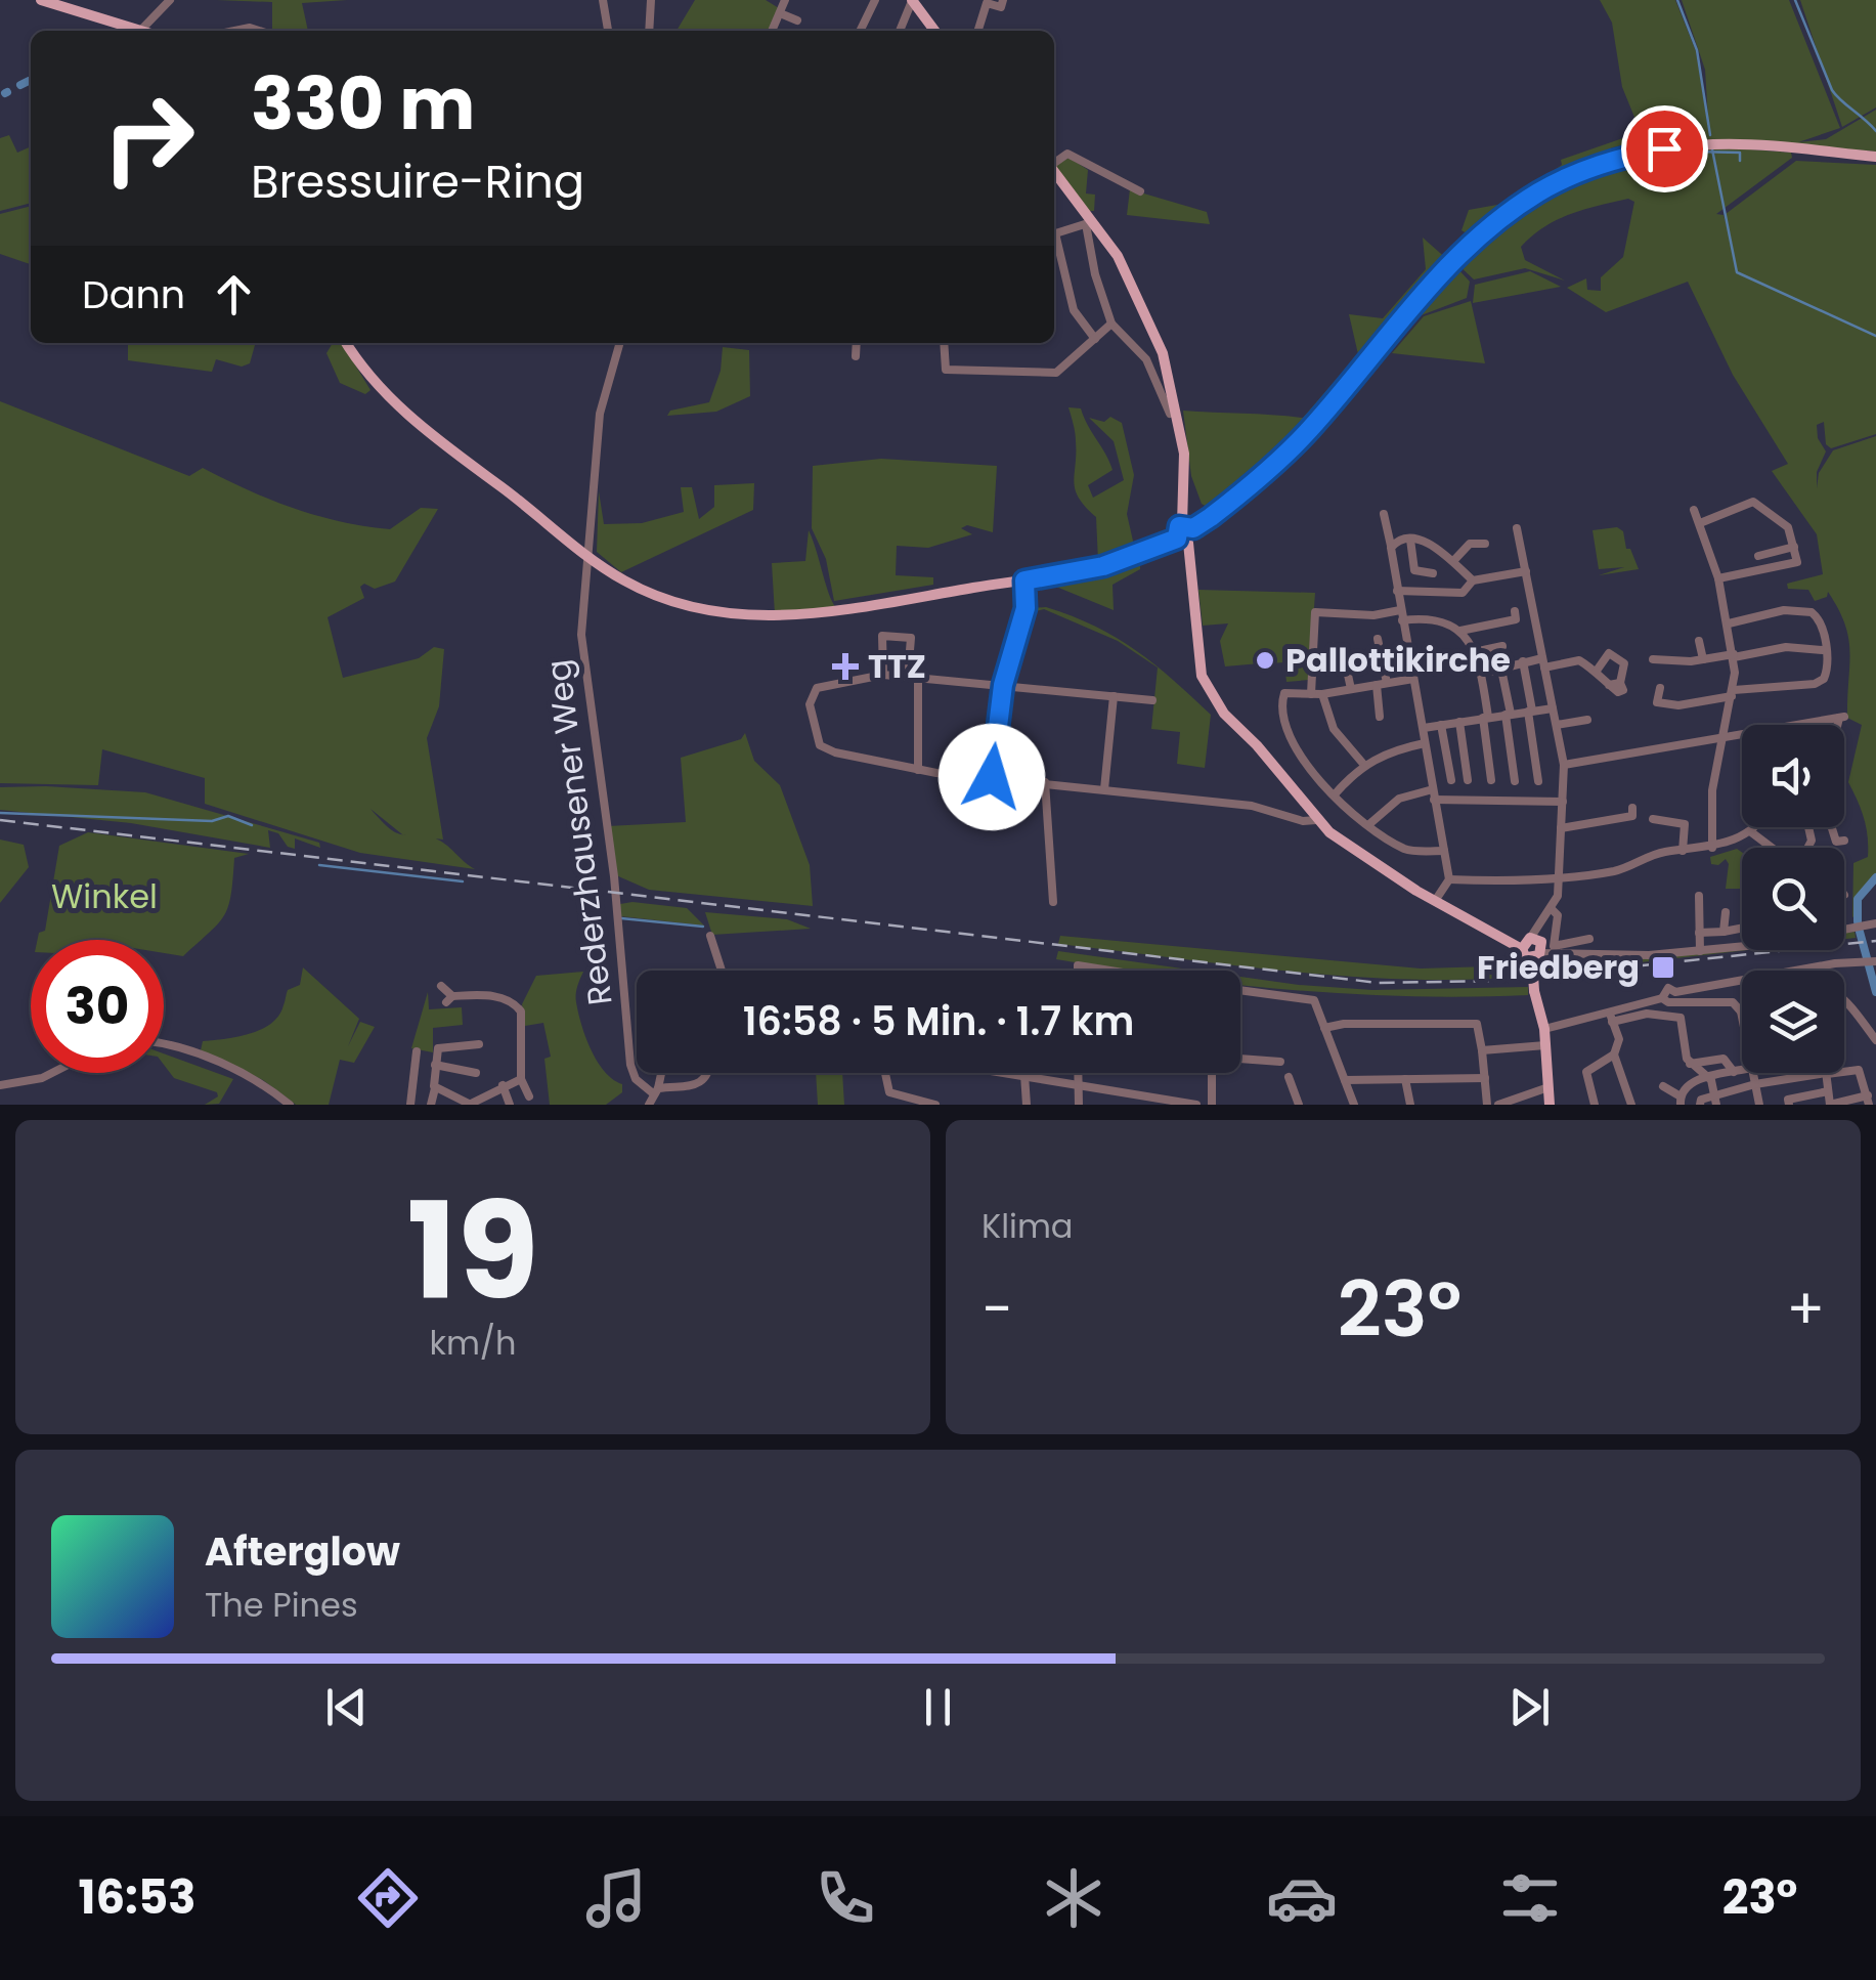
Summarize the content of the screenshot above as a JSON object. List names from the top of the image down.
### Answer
{
  "streets": {
    "street": ["Rederzhausener Weg"]
  },
  "parks": ["Winkel"],
  "places": {
    "other": ["Pallottikirche"],
    "health": ["TTZ"],
    "transit": ["Friedberg"]
  },
  "page": {
    "turn": ["330 m", "Bressuire-Ring"],
    "then": "Dann",
    "limit": "30",
    "trip": "16:58 · 5 Min. · 1.7 km",
    "tile": [
      ["19", "km/h"],
      "Klima"
    ],
    "heat": ["−", "23°", "+"],
    "song": ["Afterglow", "The Pines"],
    "tabs": ["16:53", "23°"]
  }
}
